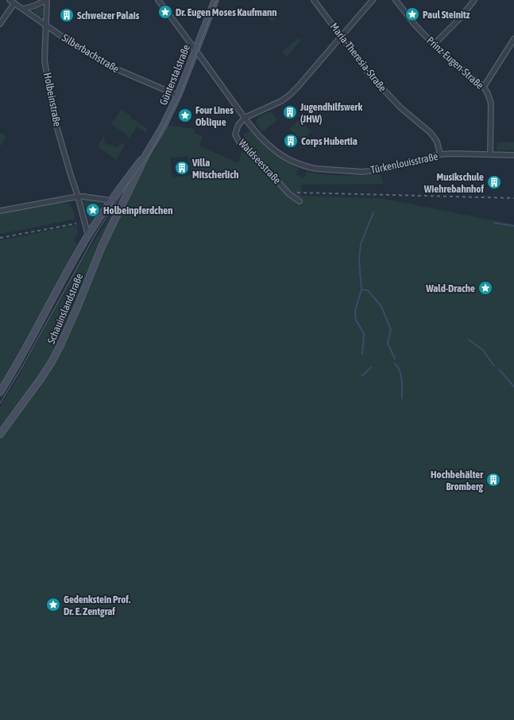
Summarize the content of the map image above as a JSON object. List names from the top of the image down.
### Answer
{
  "streets": {
    "main road": ["Günterstalstraße", "Schauinslandstraße"],
    "street": [
      "Silberbachstraße",
      "Maria-Theresia-Straße",
      "Prinz-Eugen-Straße",
      "Holbeinstraße",
      "Waldseestraße",
      "Türkenlouisstraße"
    ]
  },
  "crossings": [
    ["Silberbachstraße", "Günterstalstraße"],
    ["Silberbachstraße", "Holbeinstraße"],
    ["Maria-Theresia-Straße", "Türkenlouisstraße"],
    ["Prinz-Eugen-Straße", "Türkenlouisstraße"],
    ["Günterstalstraße", "Holbeinstraße"],
    ["Günterstalstraße", "Türkenlouisstraße"],
    ["Günterstalstraße", "Schauinslandstraße"],
    ["Holbeinstraße", "Schauinslandstraße"],
    ["Waldseestraße", "Türkenlouisstraße"]
  ],
  "places": {
    "place": [
      "Dr. Eugen Moses Kaufmann",
      "Paul Steinitz",
      "Four Lines Oblique",
      "Holbeinpferdchen",
      "Wald-Drache",
      "Gedenkstein Prof. Dr. E. Zentgraf"
    ],
    "building": [
      "Schweizer Palais",
      "Jugendhilfswerk (JHW)",
      "Corps Hubertia",
      "Villa Mitscherlich",
      "Musikschule Wiehrebahnhof",
      "Hochbehälter Bromberg"
    ]
  }
}
